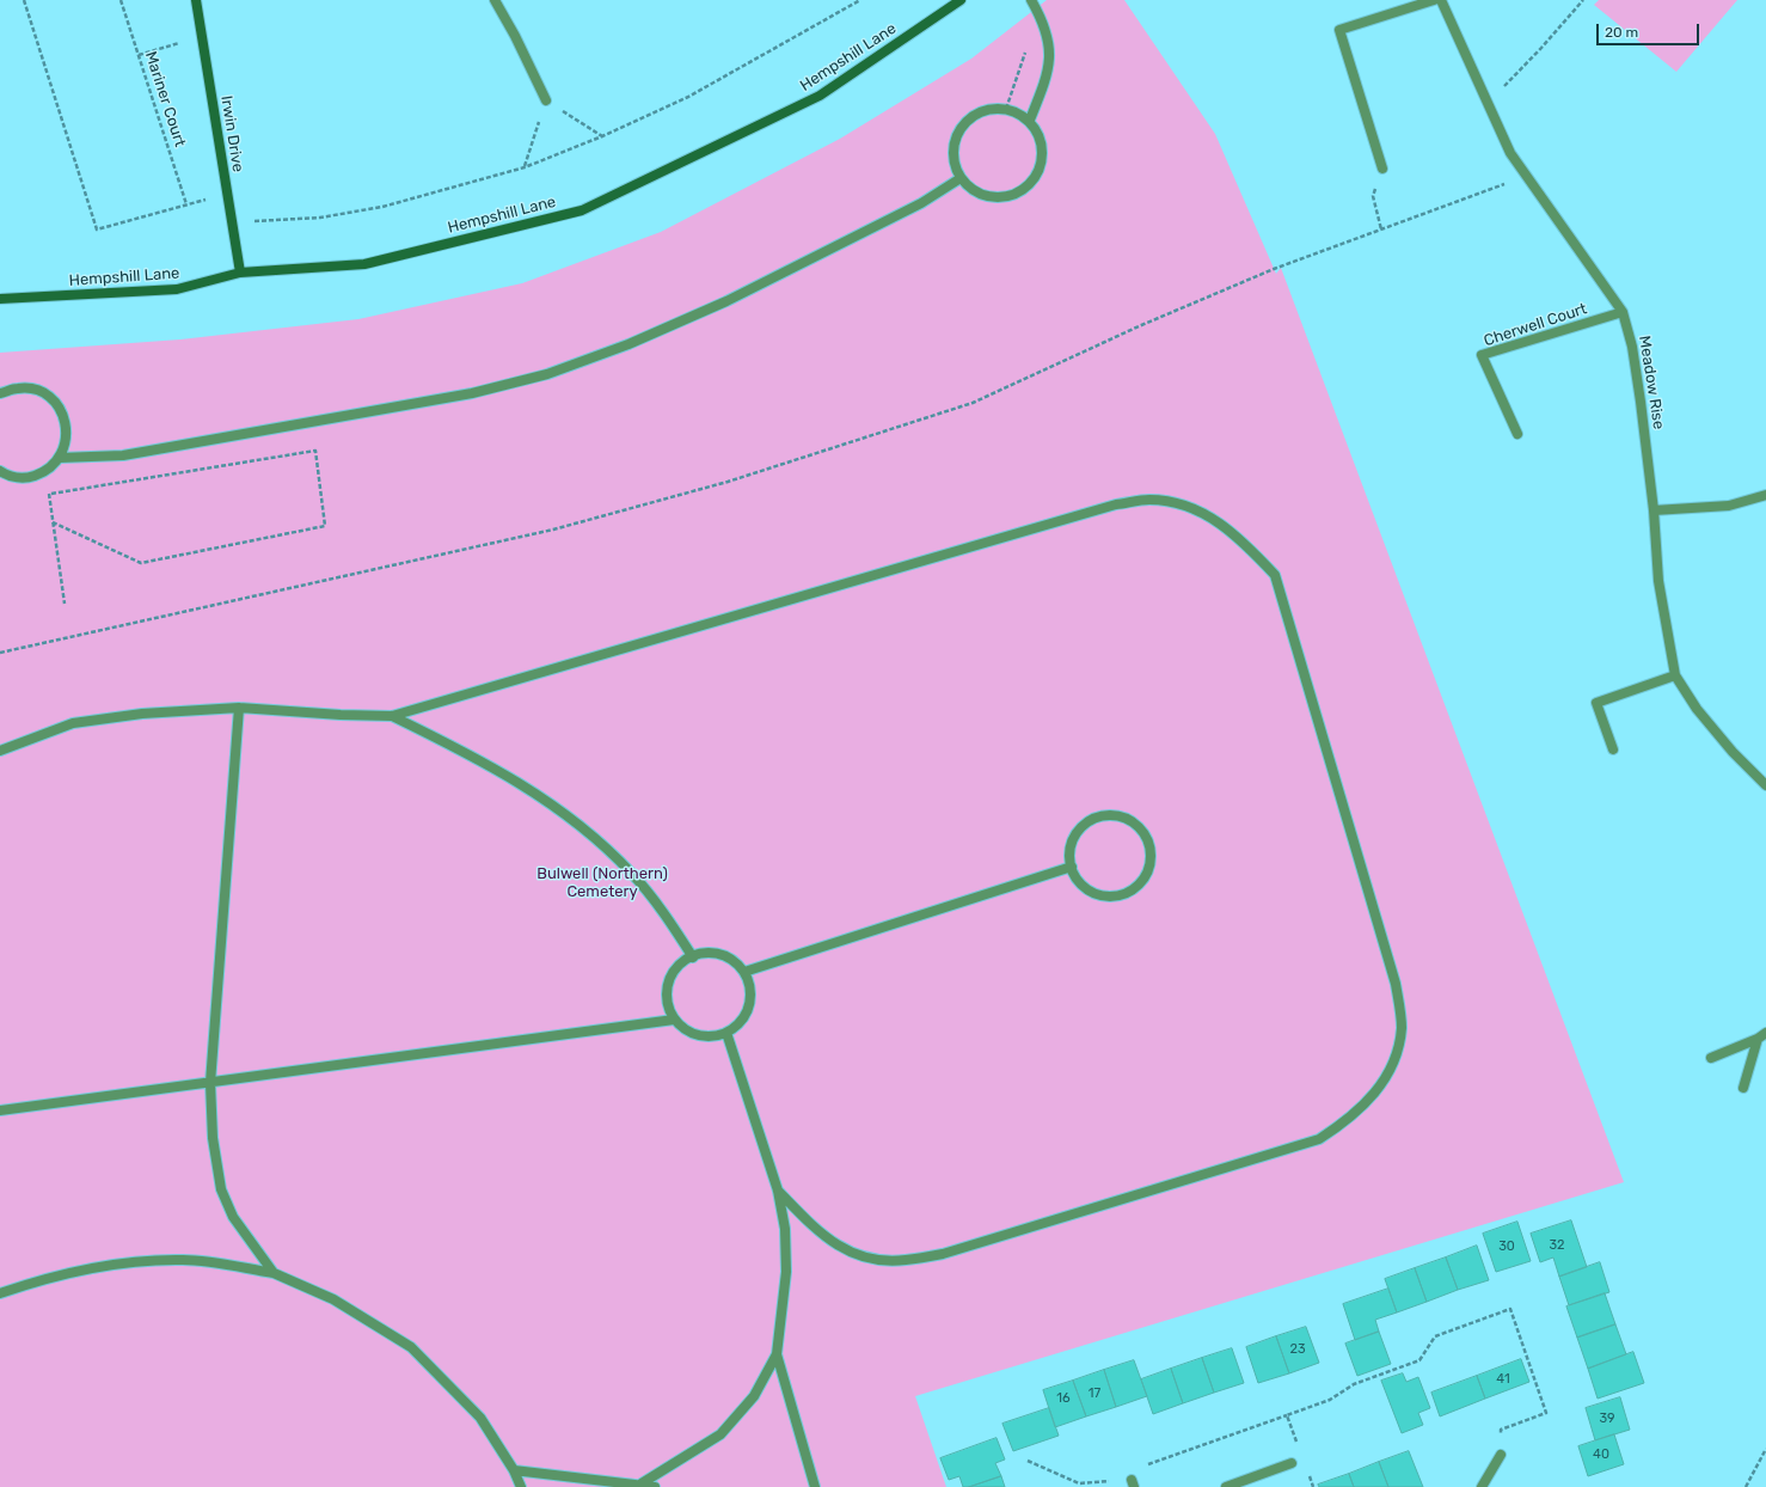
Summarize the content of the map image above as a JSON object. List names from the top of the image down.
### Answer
{
  "streets": {
    "street": [
      "Hempshill Lane",
      "Irwin Drive",
      "Cherwell Court",
      "Meadow Rise"
    ],
    "path": ["Mariner Court"]
  },
  "crossings": [
    ["Hempshill Lane", "Irwin Drive"],
    ["Cherwell Court", "Meadow Rise"]
  ],
  "parks": ["Bulwell (Northern) Cemetery"],
  "house_numbers": [
    "32",
    "30",
    "23",
    "41",
    "17",
    "16",
    "39",
    "40"
  ],
  "scale_bar": "20 m"
}
